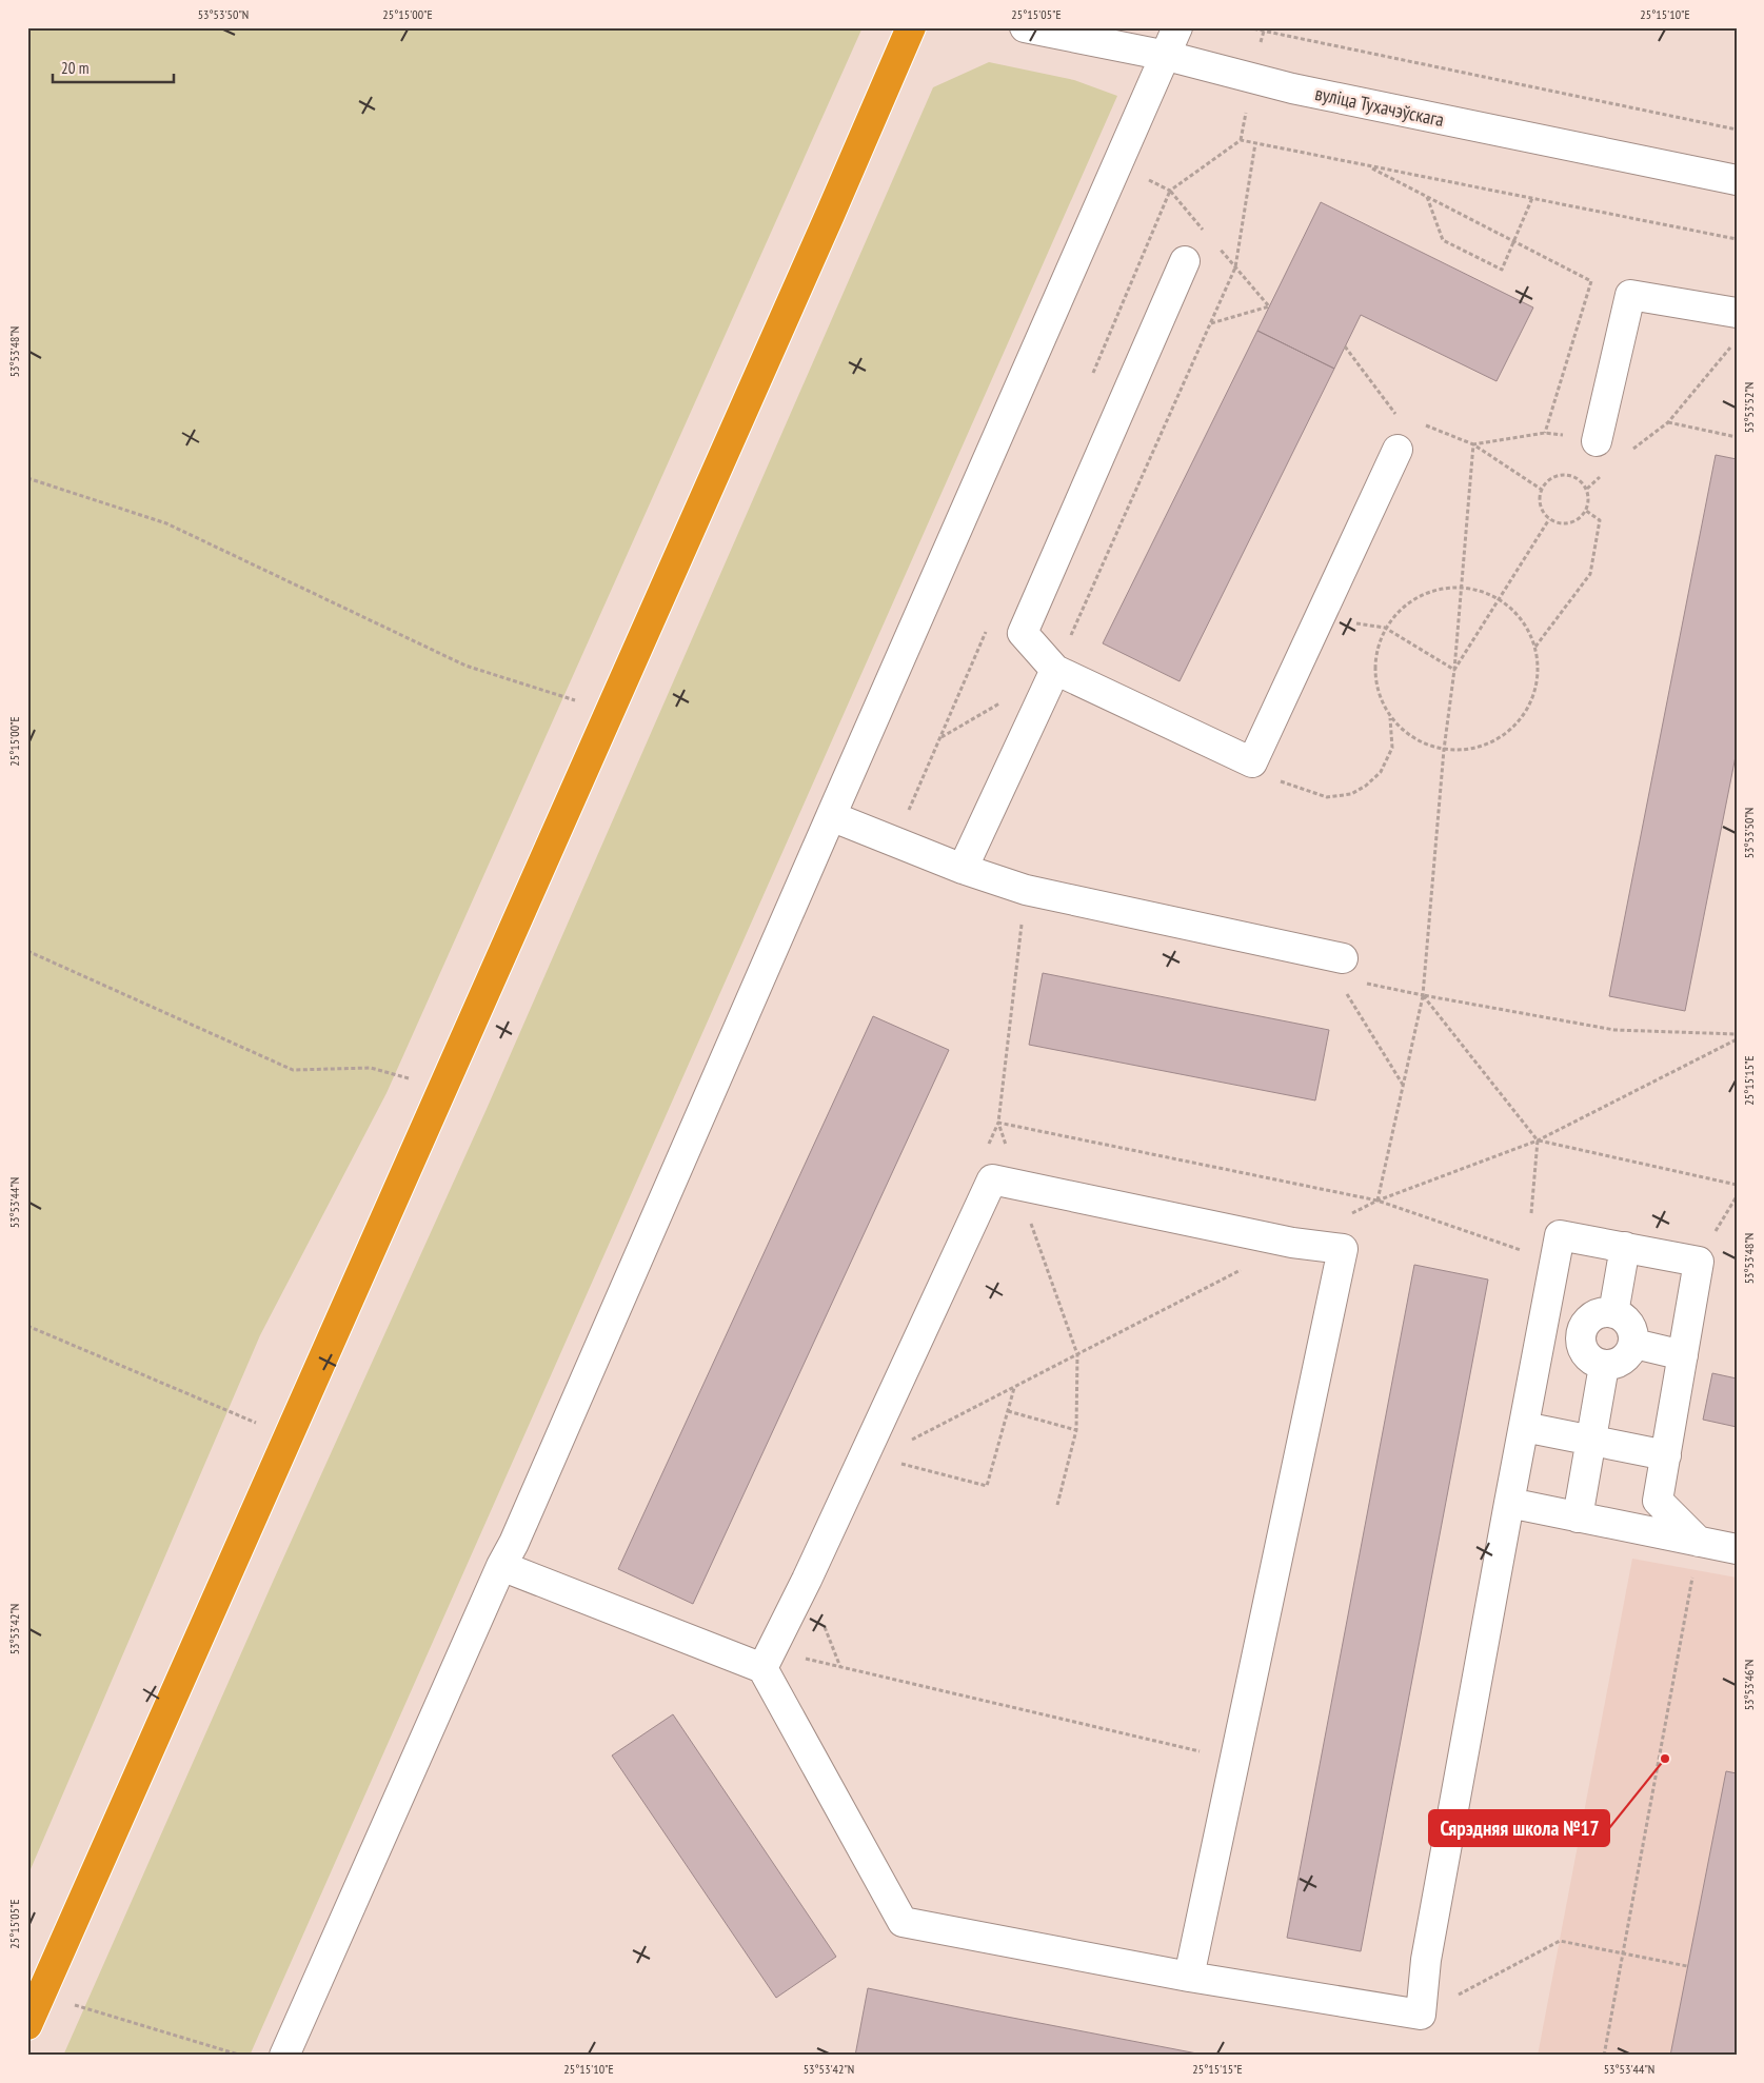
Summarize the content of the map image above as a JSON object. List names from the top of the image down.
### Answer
{
  "streets": {
    "street": ["вуліца Тухачэўскага"]
  },
  "places": ["Сярэдняя школа №17"],
  "scale_bar": "20 m",
  "coordinates": [
    "53°53'50\"N",
    "25°15'00\"E",
    "25°15'05\"E",
    "25°15'10\"E",
    "53°53'48\"N",
    "53°53'52\"N",
    "25°15'15\"E",
    "53°53'44\"N",
    "53°53'42\"N",
    "53°53'46\"N"
  ]
}
